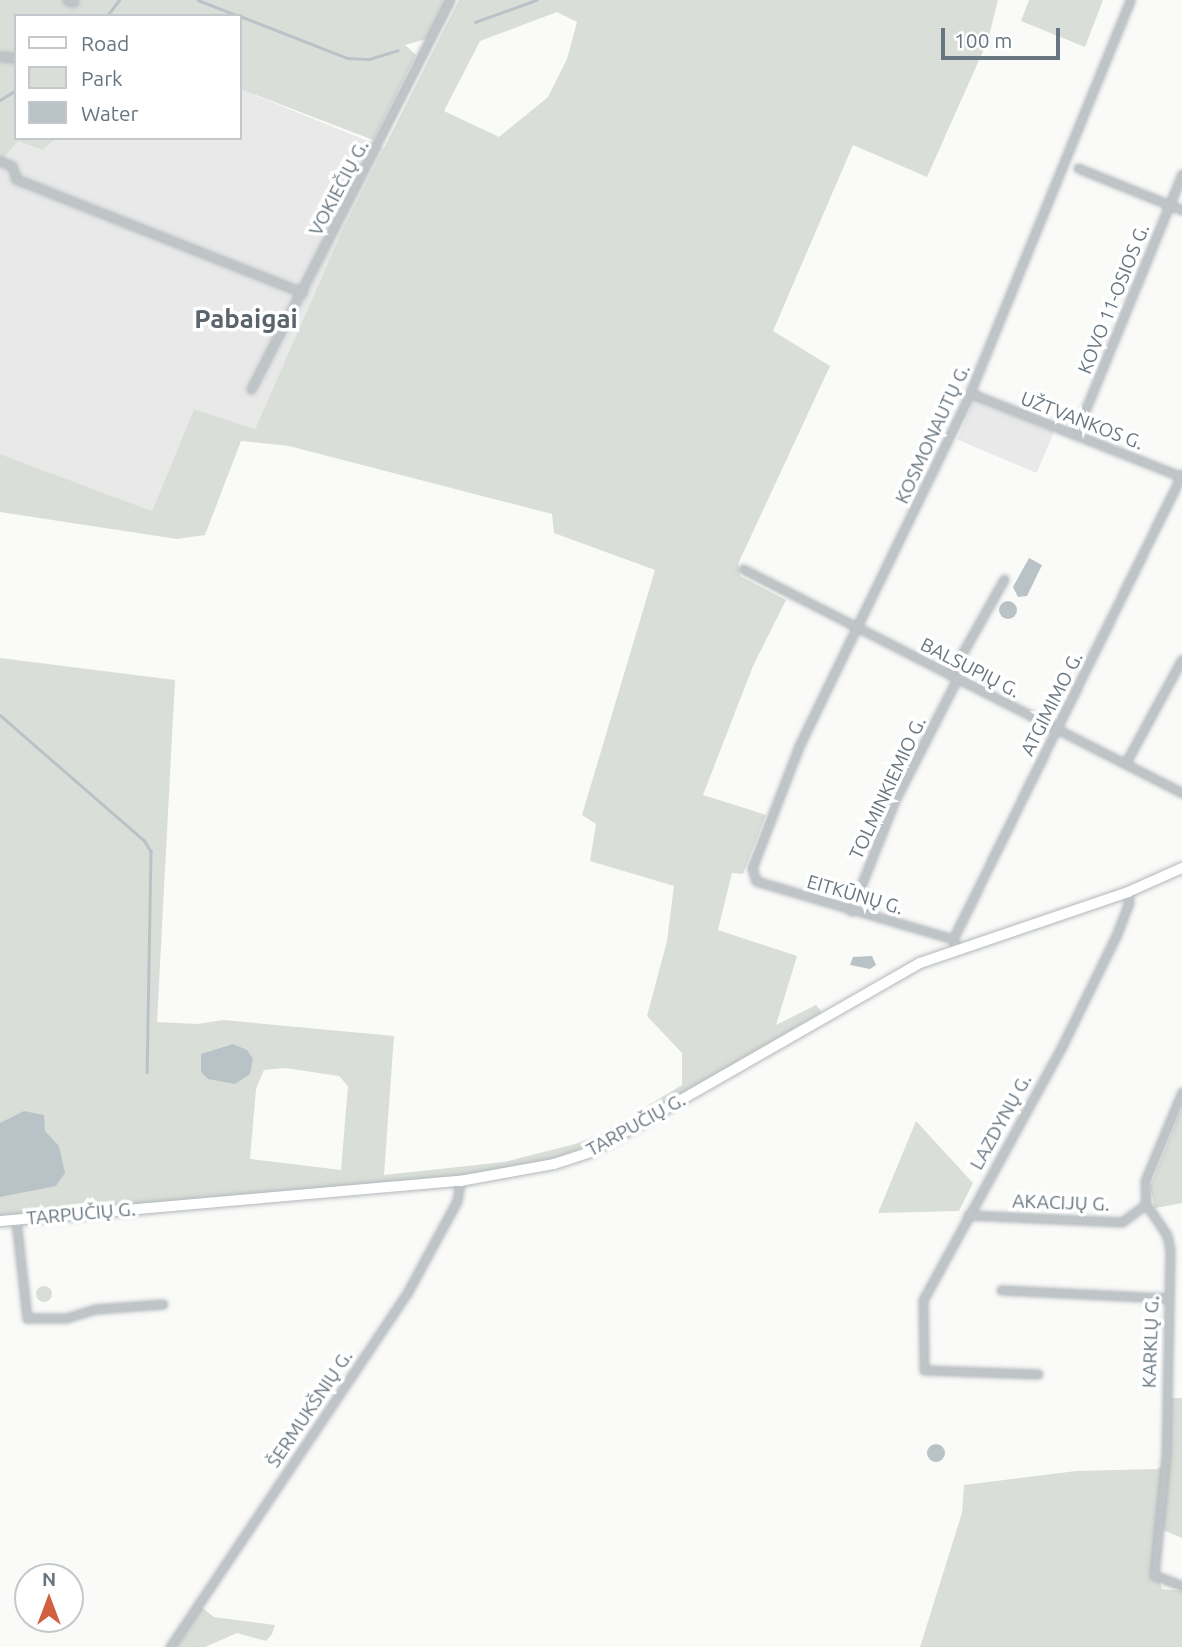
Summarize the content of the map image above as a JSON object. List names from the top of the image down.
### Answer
{
  "streets": {
    "main road": ["TARPUČIŲ G."],
    "street": [
      "VOKIEČIŲ G.",
      "KOVO 11-OSIOS G.",
      "UŽTVANKOS G.",
      "KOSMONAUTŲ G.",
      "BALSUPIŲ G.",
      "ATGIMIMO G.",
      "TOLMINKIEMIO G.",
      "EITKŪNŲ G.",
      "LAZDYNŲ G.",
      "AKACIJŲ G.",
      "KARKLŲ G.",
      "ŠERMUKŠNIŲ G."
    ]
  },
  "crossings": [
    ["KOVO 11-OSIOS G.", "UŽTVANKOS G."],
    ["UŽTVANKOS G.", "KOSMONAUTŲ G."],
    ["UŽTVANKOS G.", "ATGIMIMO G."],
    ["KOSMONAUTŲ G.", "BALSUPIŲ G."],
    ["KOSMONAUTŲ G.", "EITKŪNŲ G."],
    ["BALSUPIŲ G.", "ATGIMIMO G."],
    ["BALSUPIŲ G.", "TOLMINKIEMIO G."],
    ["ATGIMIMO G.", "EITKŪNŲ G."],
    ["ATGIMIMO G.", "TARPUČIŲ G."],
    ["TOLMINKIEMIO G.", "EITKŪNŲ G."],
    ["EITKŪNŲ G.", "TARPUČIŲ G."],
    ["LAZDYNŲ G.", "TARPUČIŲ G."],
    ["LAZDYNŲ G.", "AKACIJŲ G."],
    ["TARPUČIŲ G.", "ŠERMUKŠNIŲ G."],
    ["AKACIJŲ G.", "KARKLŲ G."]
  ],
  "districts": ["Pabaigai"],
  "legend": ["Road", "Park", "Water"],
  "scale_bar": "100 m",
  "north": "top"
}
